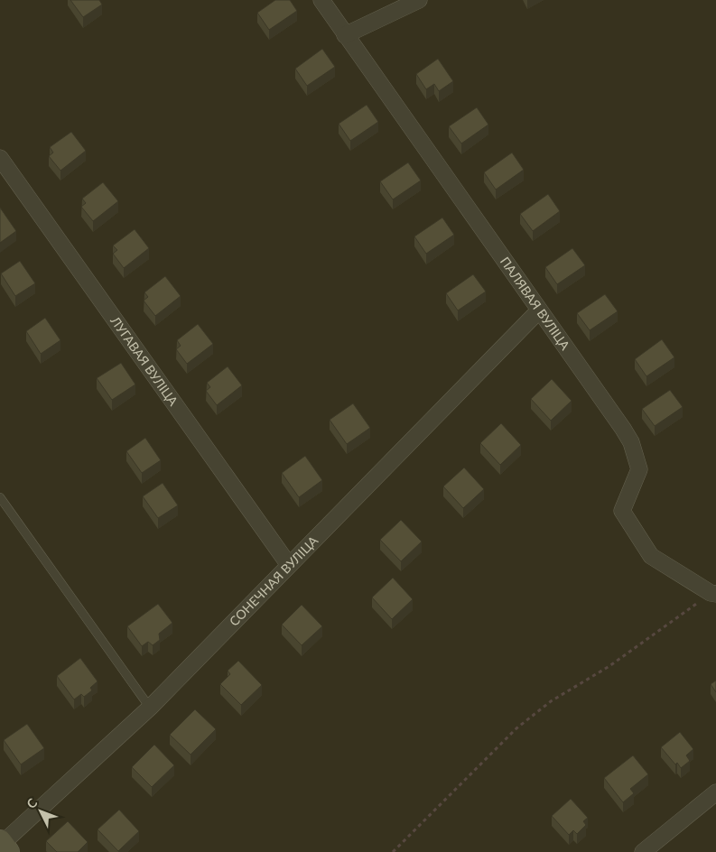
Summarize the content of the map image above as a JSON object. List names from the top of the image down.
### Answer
{
  "streets": {
    "street": ["ПАЛЯВАЯ ВУЛІЦА", "ЛУГАВАЯ ВУЛІЦА", "СОНЕЧНАЯ ВУЛІЦА"]
  },
  "crossings": [
    ["ПАЛЯВАЯ ВУЛІЦА", "СОНЕЧНАЯ ВУЛІЦА"],
    ["ЛУГАВАЯ ВУЛІЦА", "СОНЕЧНАЯ ВУЛІЦА"]
  ],
  "north": "top left"
}
